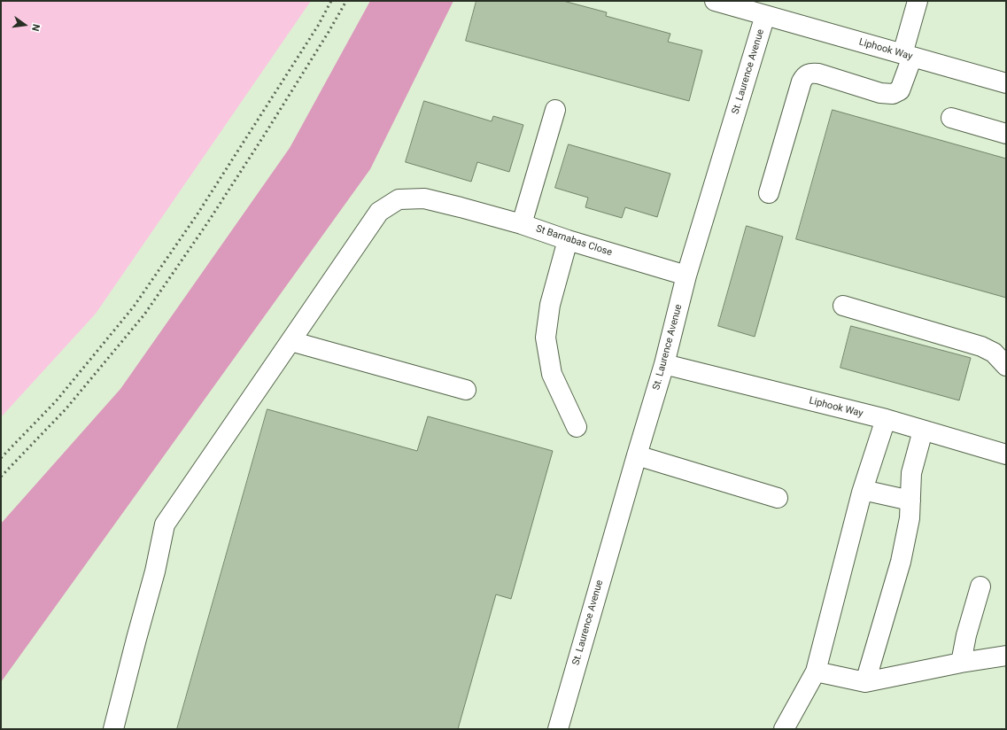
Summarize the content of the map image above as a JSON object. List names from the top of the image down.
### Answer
{
  "streets": {
    "street": ["Liphook Way", "St. Laurence Avenue", "St Barnabas Close"]
  },
  "crossings": [
    ["Liphook Way", "St. Laurence Avenue"],
    ["St. Laurence Avenue", "St Barnabas Close"]
  ],
  "north": "right"
}
